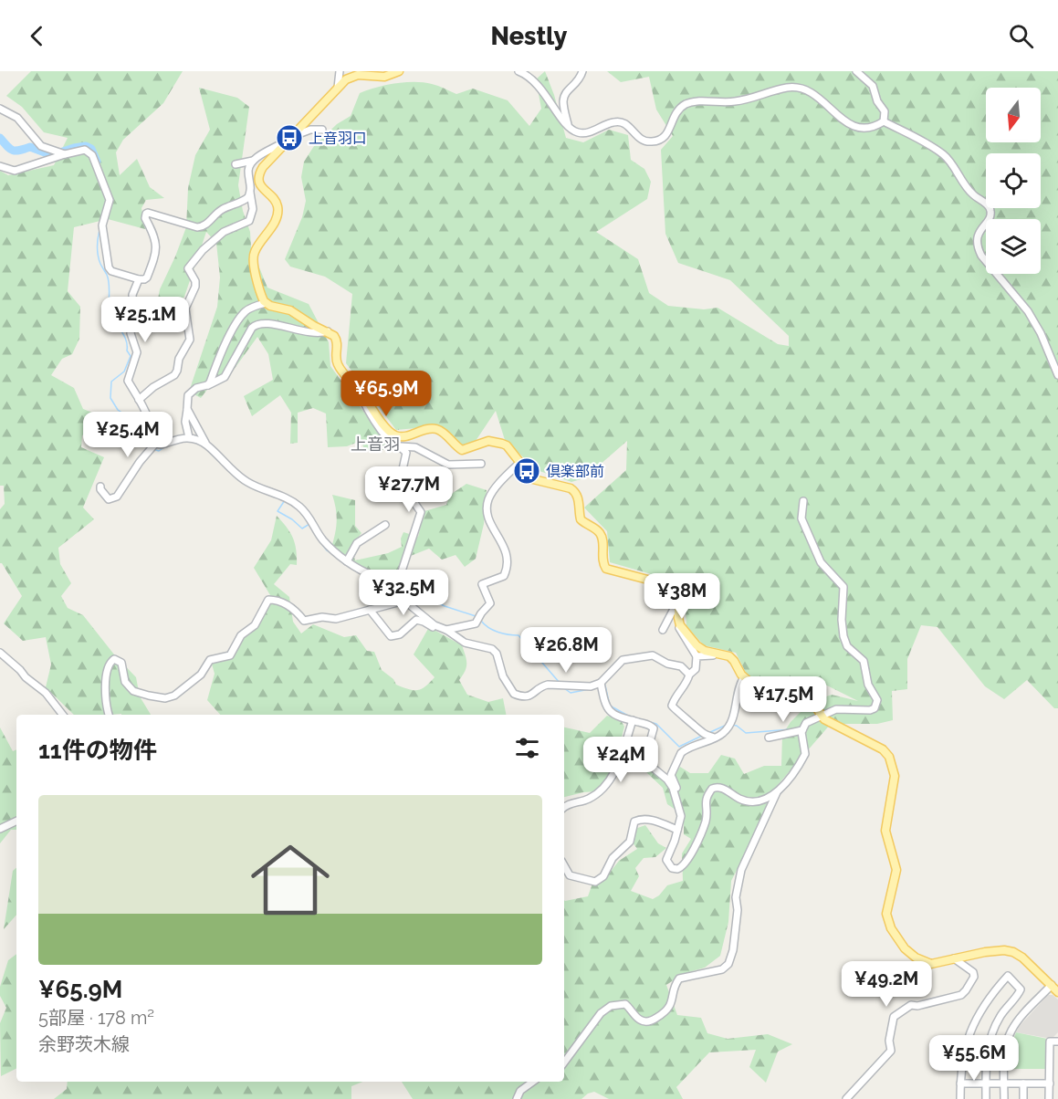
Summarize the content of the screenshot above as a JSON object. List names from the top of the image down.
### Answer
{
  "districts": ["上音羽"],
  "places": {
    "bus stop": ["上音羽口", "倶楽部前"]
  },
  "north": "bottom",
  "page": {
    "header": "Nestly",
    "price": [
      "¥25.1M",
      "¥65.9M",
      "¥25.4M",
      "¥27.7M",
      "¥32.5M",
      "¥38M",
      "¥26.8M",
      "¥17.5M",
      "¥24M",
      "¥49.2M",
      "¥55.6M"
    ],
    "heading": "11件の物件",
    "list": [
      {
        "name": "¥65.9M",
        "note": "5部屋 · 178 m² · 余野茨木線"
      }
    ]
  }
}
